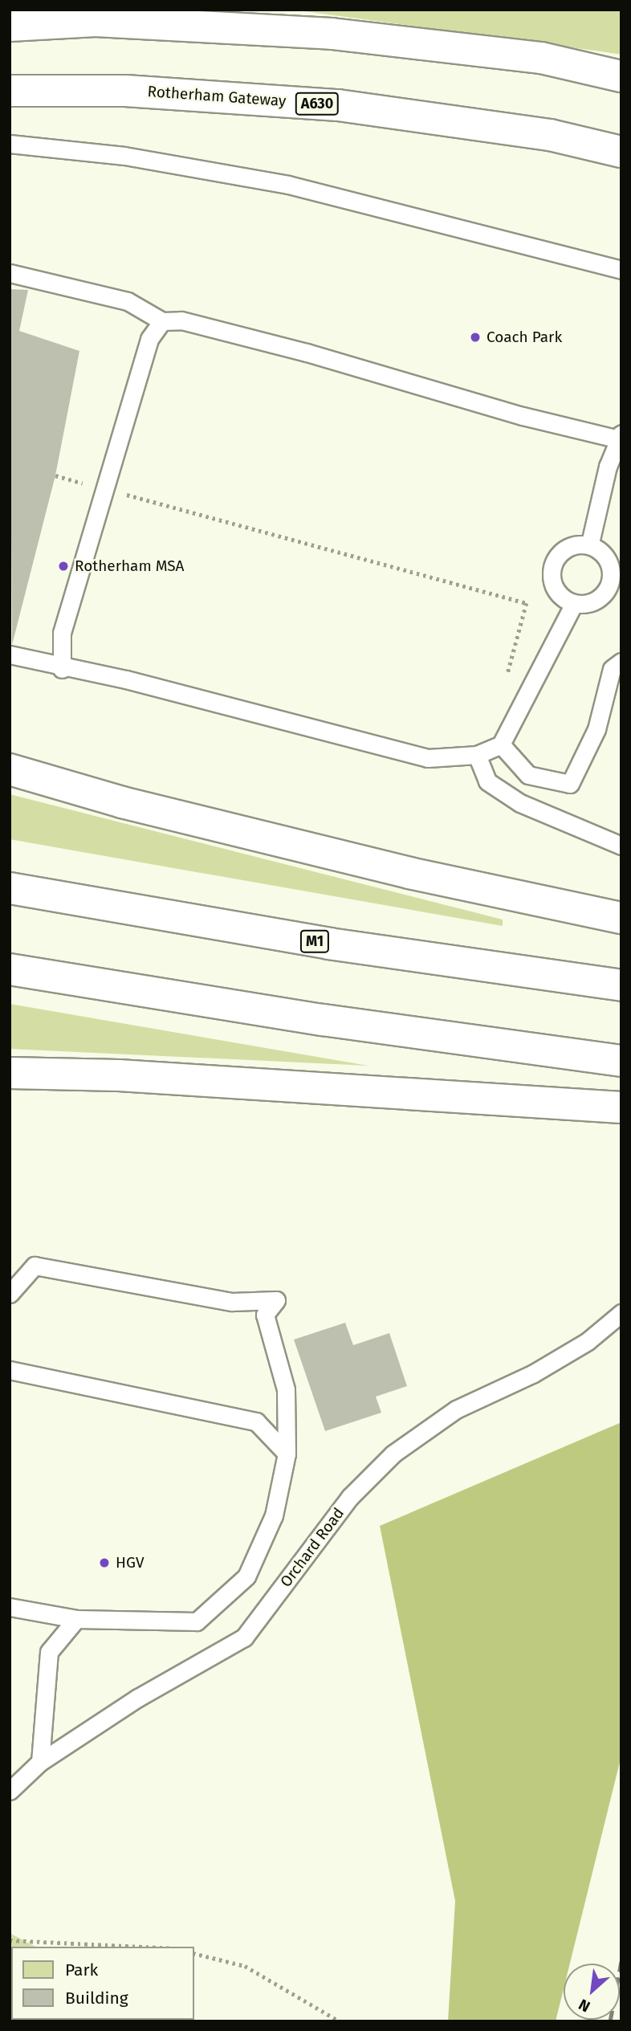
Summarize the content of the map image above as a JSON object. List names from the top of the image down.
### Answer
{
  "streets": {
    "highway": ["Rotherham Gateway", "A630", "M1"],
    "lane": ["Orchard Road"]
  },
  "places": ["Coach Park", "Rotherham MSA", "HGV"],
  "legend": ["Park", "Building"],
  "north": "bottom left"
}
